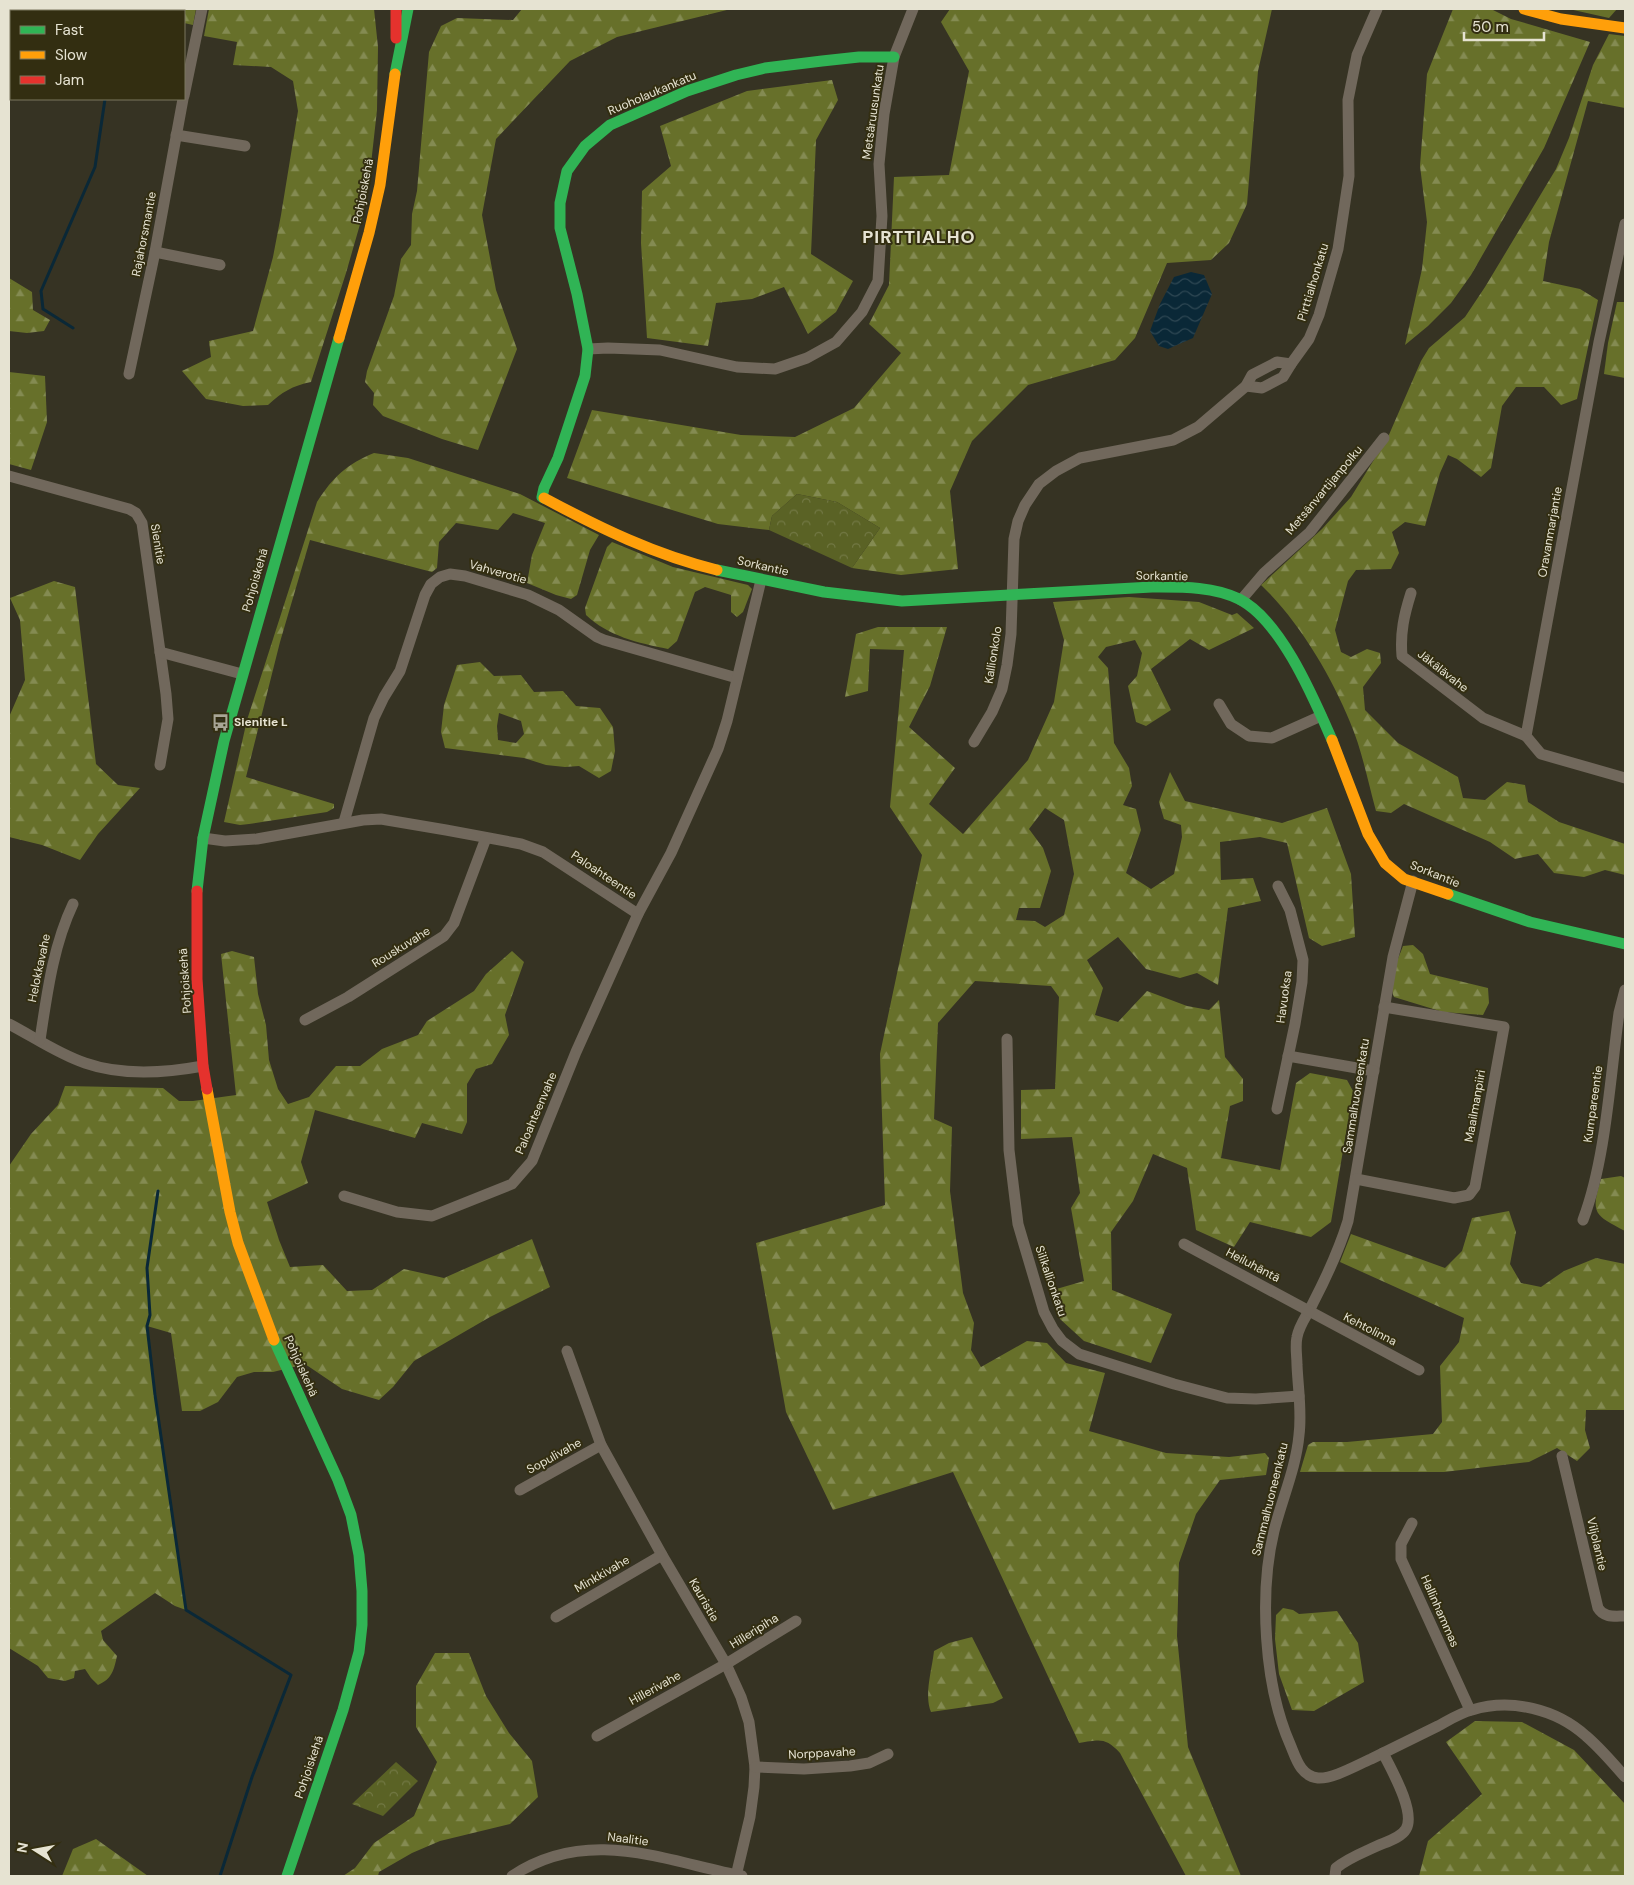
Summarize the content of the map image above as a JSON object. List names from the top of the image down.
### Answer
{
  "streets": {
    "main road": ["Ruoholaukankatu", "Pohjoiskehä", "Sorkantie"],
    "street": [
      "Metsäruusunkatu",
      "Rajahorsmantie",
      "Pirttialhonkatu",
      "Metsänvartijanpolku",
      "Oravanmarjantie",
      "Sienitie",
      "Vahverotie",
      "Kallionkolo",
      "Jäkälävahe",
      "Paloahteentie",
      "Rouskuvahe",
      "Helokkavahe",
      "Havuoksa",
      "Sammalhuoneenkatu",
      "Kumpareentie",
      "Maailmanpiiri",
      "Paloahteenvahe",
      "Heiluhäntä",
      "Silikallionkatu",
      "Kehtolinna",
      "Sopulivahe",
      "Viljolantie",
      "Minkkivahe",
      "Kauristie",
      "Hallinhammas",
      "Hilleripiha",
      "Hillerivahe",
      "Norppavahe",
      "Naalitie"
    ]
  },
  "crossings": [
    ["Ruoholaukankatu", "Metsäruusunkatu"],
    ["Ruoholaukankatu", "Sorkantie"],
    ["Pohjoiskehä", "Paloahteentie"],
    ["Metsänvartijanpolku", "Sorkantie"],
    ["Oravanmarjantie", "Jäkälävahe"],
    ["Sorkantie", "Kallionkolo"],
    ["Sorkantie", "Paloahteentie"],
    ["Sorkantie", "Sammalhuoneenkatu"],
    ["Vahverotie", "Paloahteentie"],
    ["Paloahteentie", "Rouskuvahe"],
    ["Paloahteentie", "Paloahteenvahe"],
    ["Sammalhuoneenkatu", "Maailmanpiiri"],
    ["Sammalhuoneenkatu", "Heiluhäntä"],
    ["Sammalhuoneenkatu", "Silikallionkatu"],
    ["Sammalhuoneenkatu", "Kehtolinna"],
    ["Sammalhuoneenkatu", "Hallinhammas"],
    ["Heiluhäntä", "Kehtolinna"],
    ["Sopulivahe", "Kauristie"],
    ["Minkkivahe", "Kauristie"],
    ["Kauristie", "Hilleripiha"],
    ["Kauristie", "Hillerivahe"],
    ["Kauristie", "Norppavahe"],
    ["Kauristie", "Naalitie"],
    ["Hilleripiha", "Hillerivahe"]
  ],
  "districts": ["PIRTTIALHO"],
  "places": {
    "bus stop": ["Sienitie L"]
  },
  "legend": ["Fast", "Slow", "Jam"],
  "scale_bar": "50 m",
  "north": "left"
}
